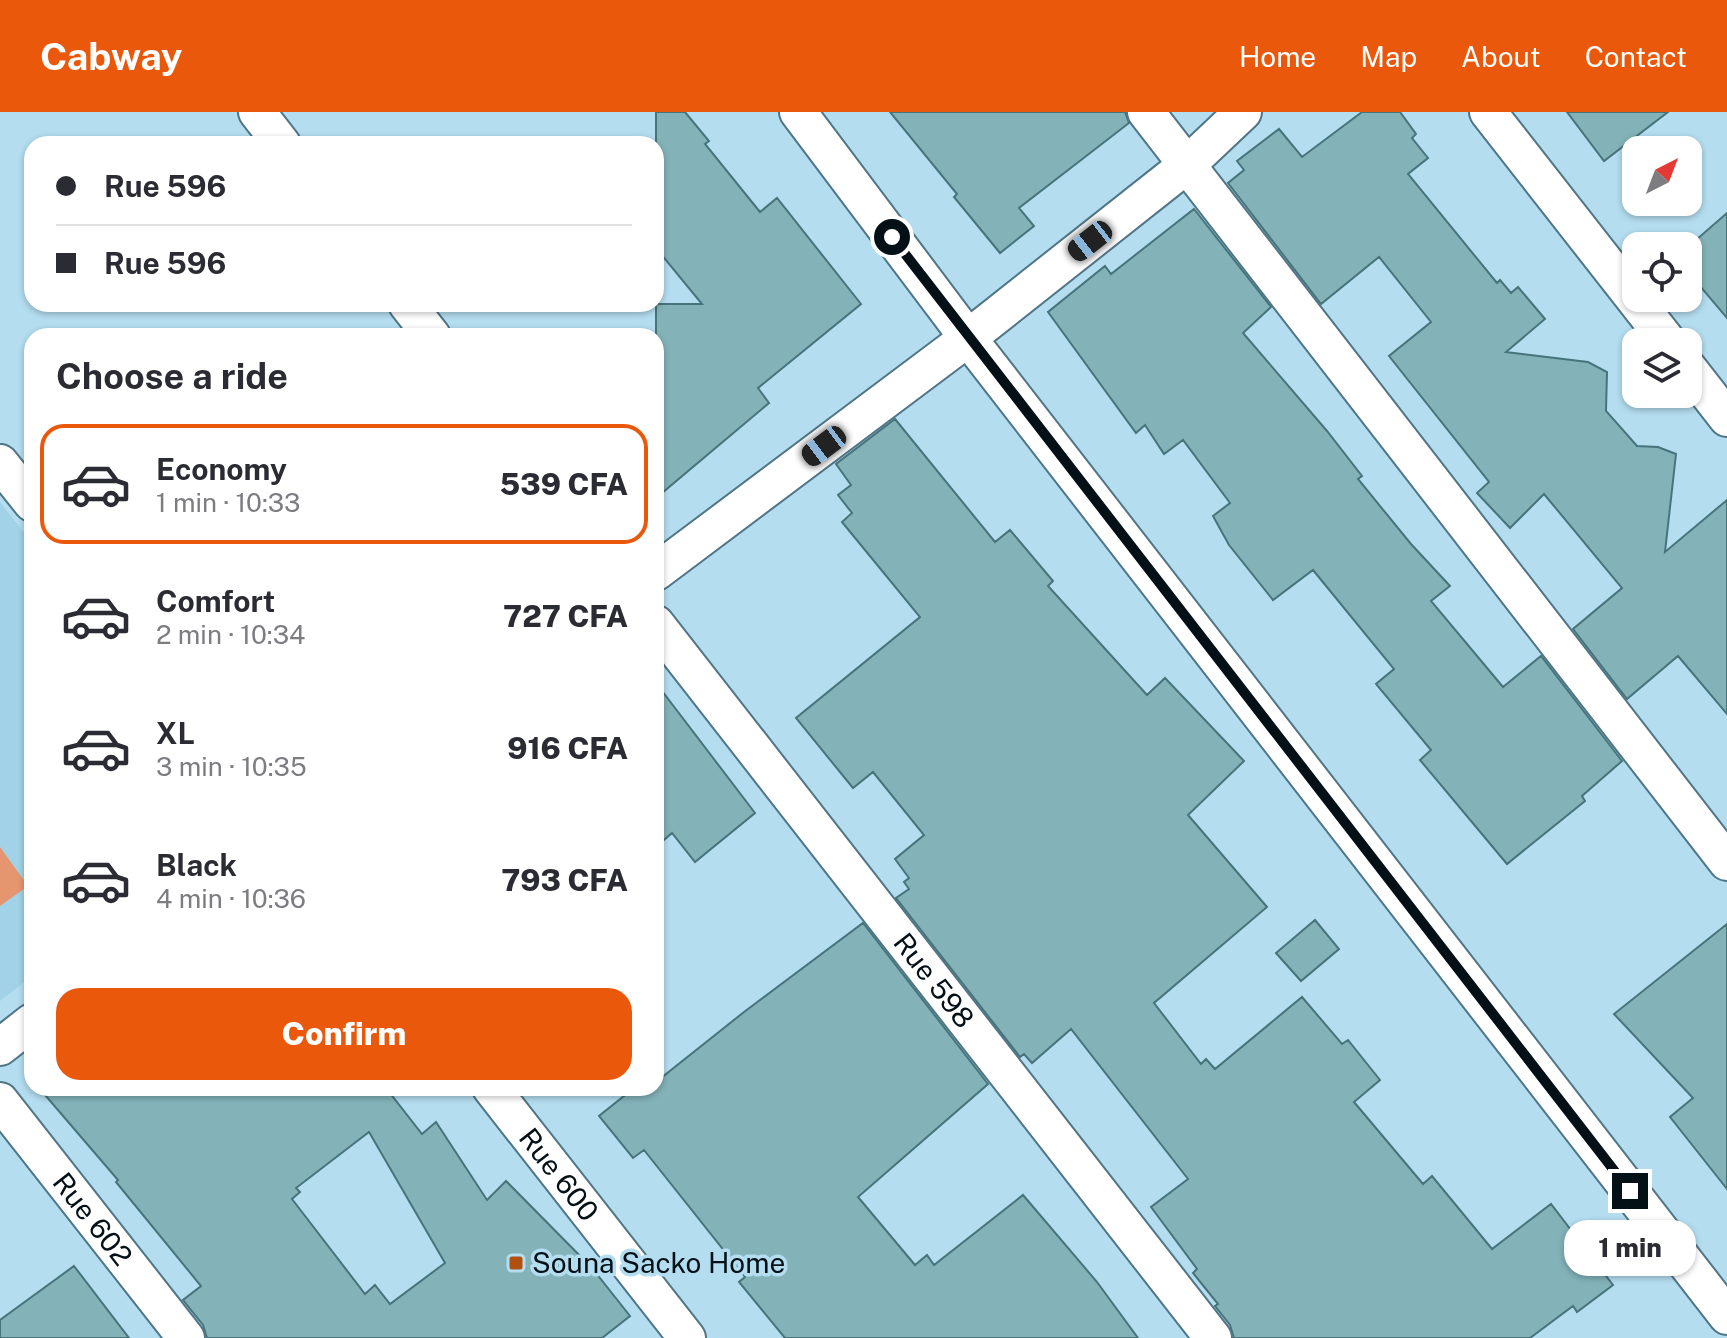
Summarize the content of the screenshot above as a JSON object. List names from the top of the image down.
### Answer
{
  "streets": {
    "street": ["Rue 598", "Rue 600", "Rue 602"]
  },
  "places": {
    "transit": ["Souna Sacko Home"]
  },
  "north": "top right",
  "page": {
    "header": "Cabway",
    "nav": [
      "Home",
      "Map",
      "About",
      "Contact"
    ],
    "banner": ["Rue 596", "Rue 596"],
    "heading": "Choose a ride",
    "list": [
      {
        "name": "Economy",
        "note": "1 min · 10:33",
        "value": "539 CFA"
      },
      {
        "name": "Comfort",
        "note": "2 min · 10:34",
        "value": "727 CFA"
      },
      {
        "name": "XL",
        "note": "3 min · 10:35",
        "value": "916 CFA"
      },
      {
        "name": "Black",
        "note": "4 min · 10:36",
        "value": "793 CFA"
      }
    ],
    "buttons": "Confirm",
    "bubble": "1 min"
  }
}
